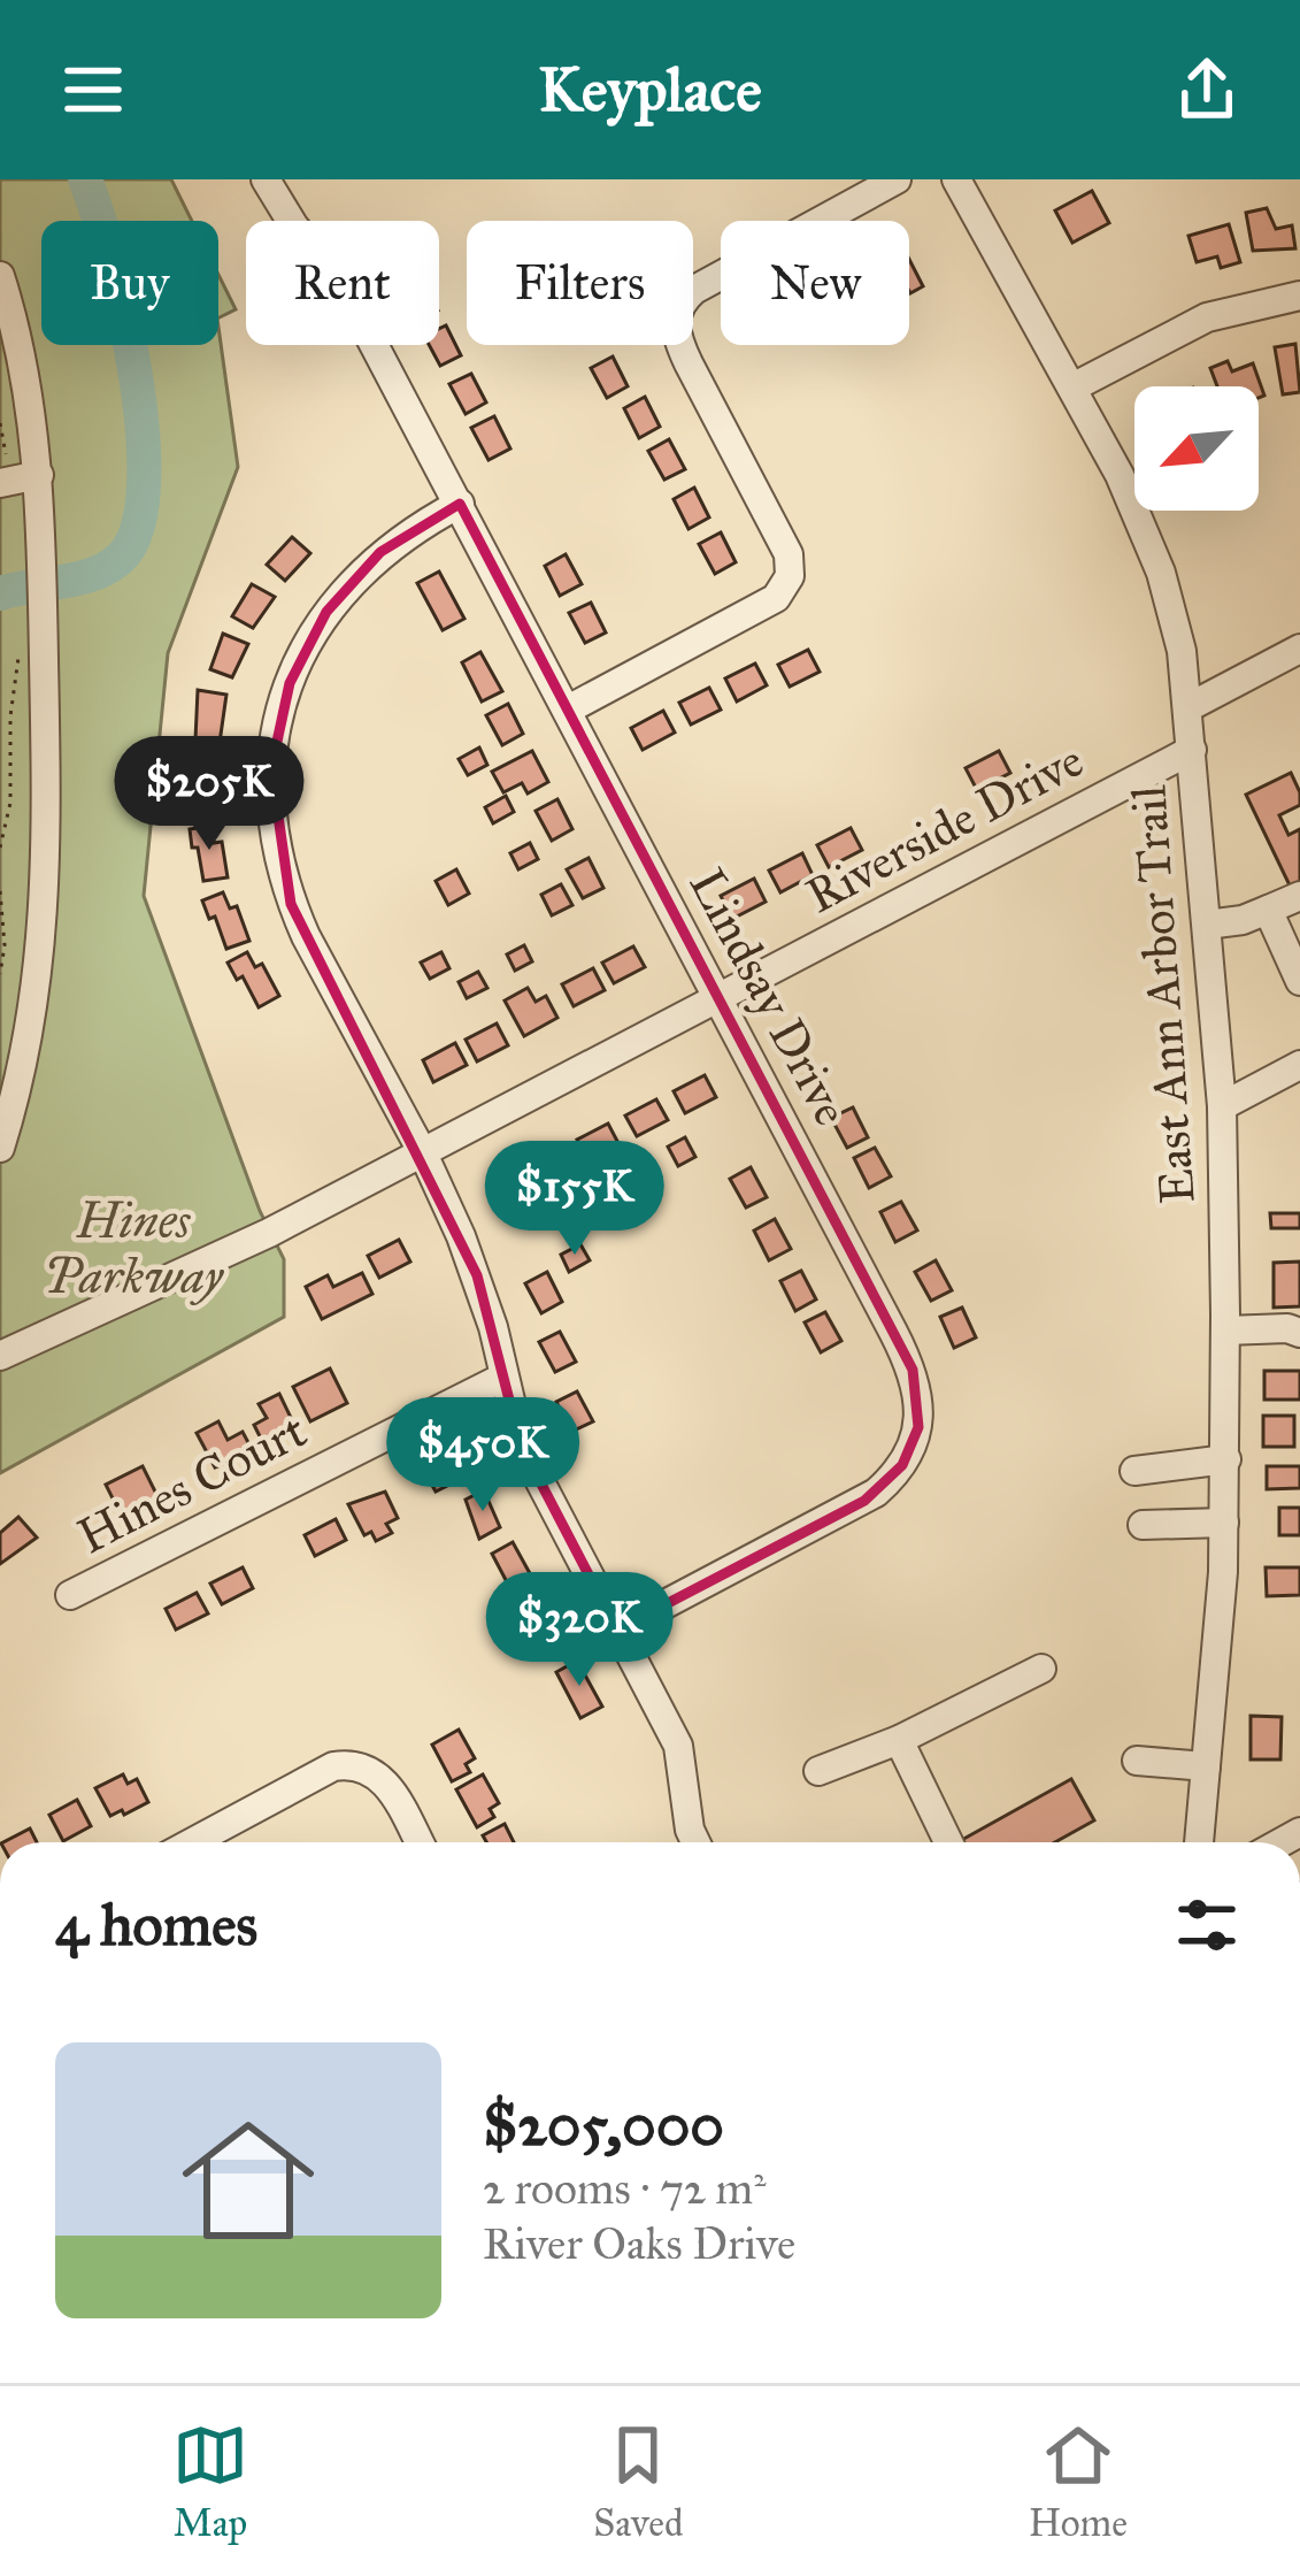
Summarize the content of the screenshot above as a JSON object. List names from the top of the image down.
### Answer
{
  "streets": {
    "street": [
      "Riverside Drive",
      "East Ann Arbor Trail",
      "Lindsay Drive",
      "Hines Court"
    ]
  },
  "crossings": [
    ["Riverside Drive", "East Ann Arbor Trail"],
    ["Riverside Drive", "Lindsay Drive"]
  ],
  "parks": ["Hines Parkway"],
  "north": "bottom left",
  "page": {
    "header": "Keyplace",
    "chip": [
      "Buy",
      "Rent",
      "Filters",
      "New"
    ],
    "price": [
      "$205K",
      "$155K",
      "$450K",
      "$320K"
    ],
    "heading": "4 homes",
    "list": [
      {
        "name": "$205,000",
        "note": "2 rooms · 72 m² · River Oaks Drive"
      }
    ],
    "tabs": ["Map", "Saved", "Home"]
  }
}
